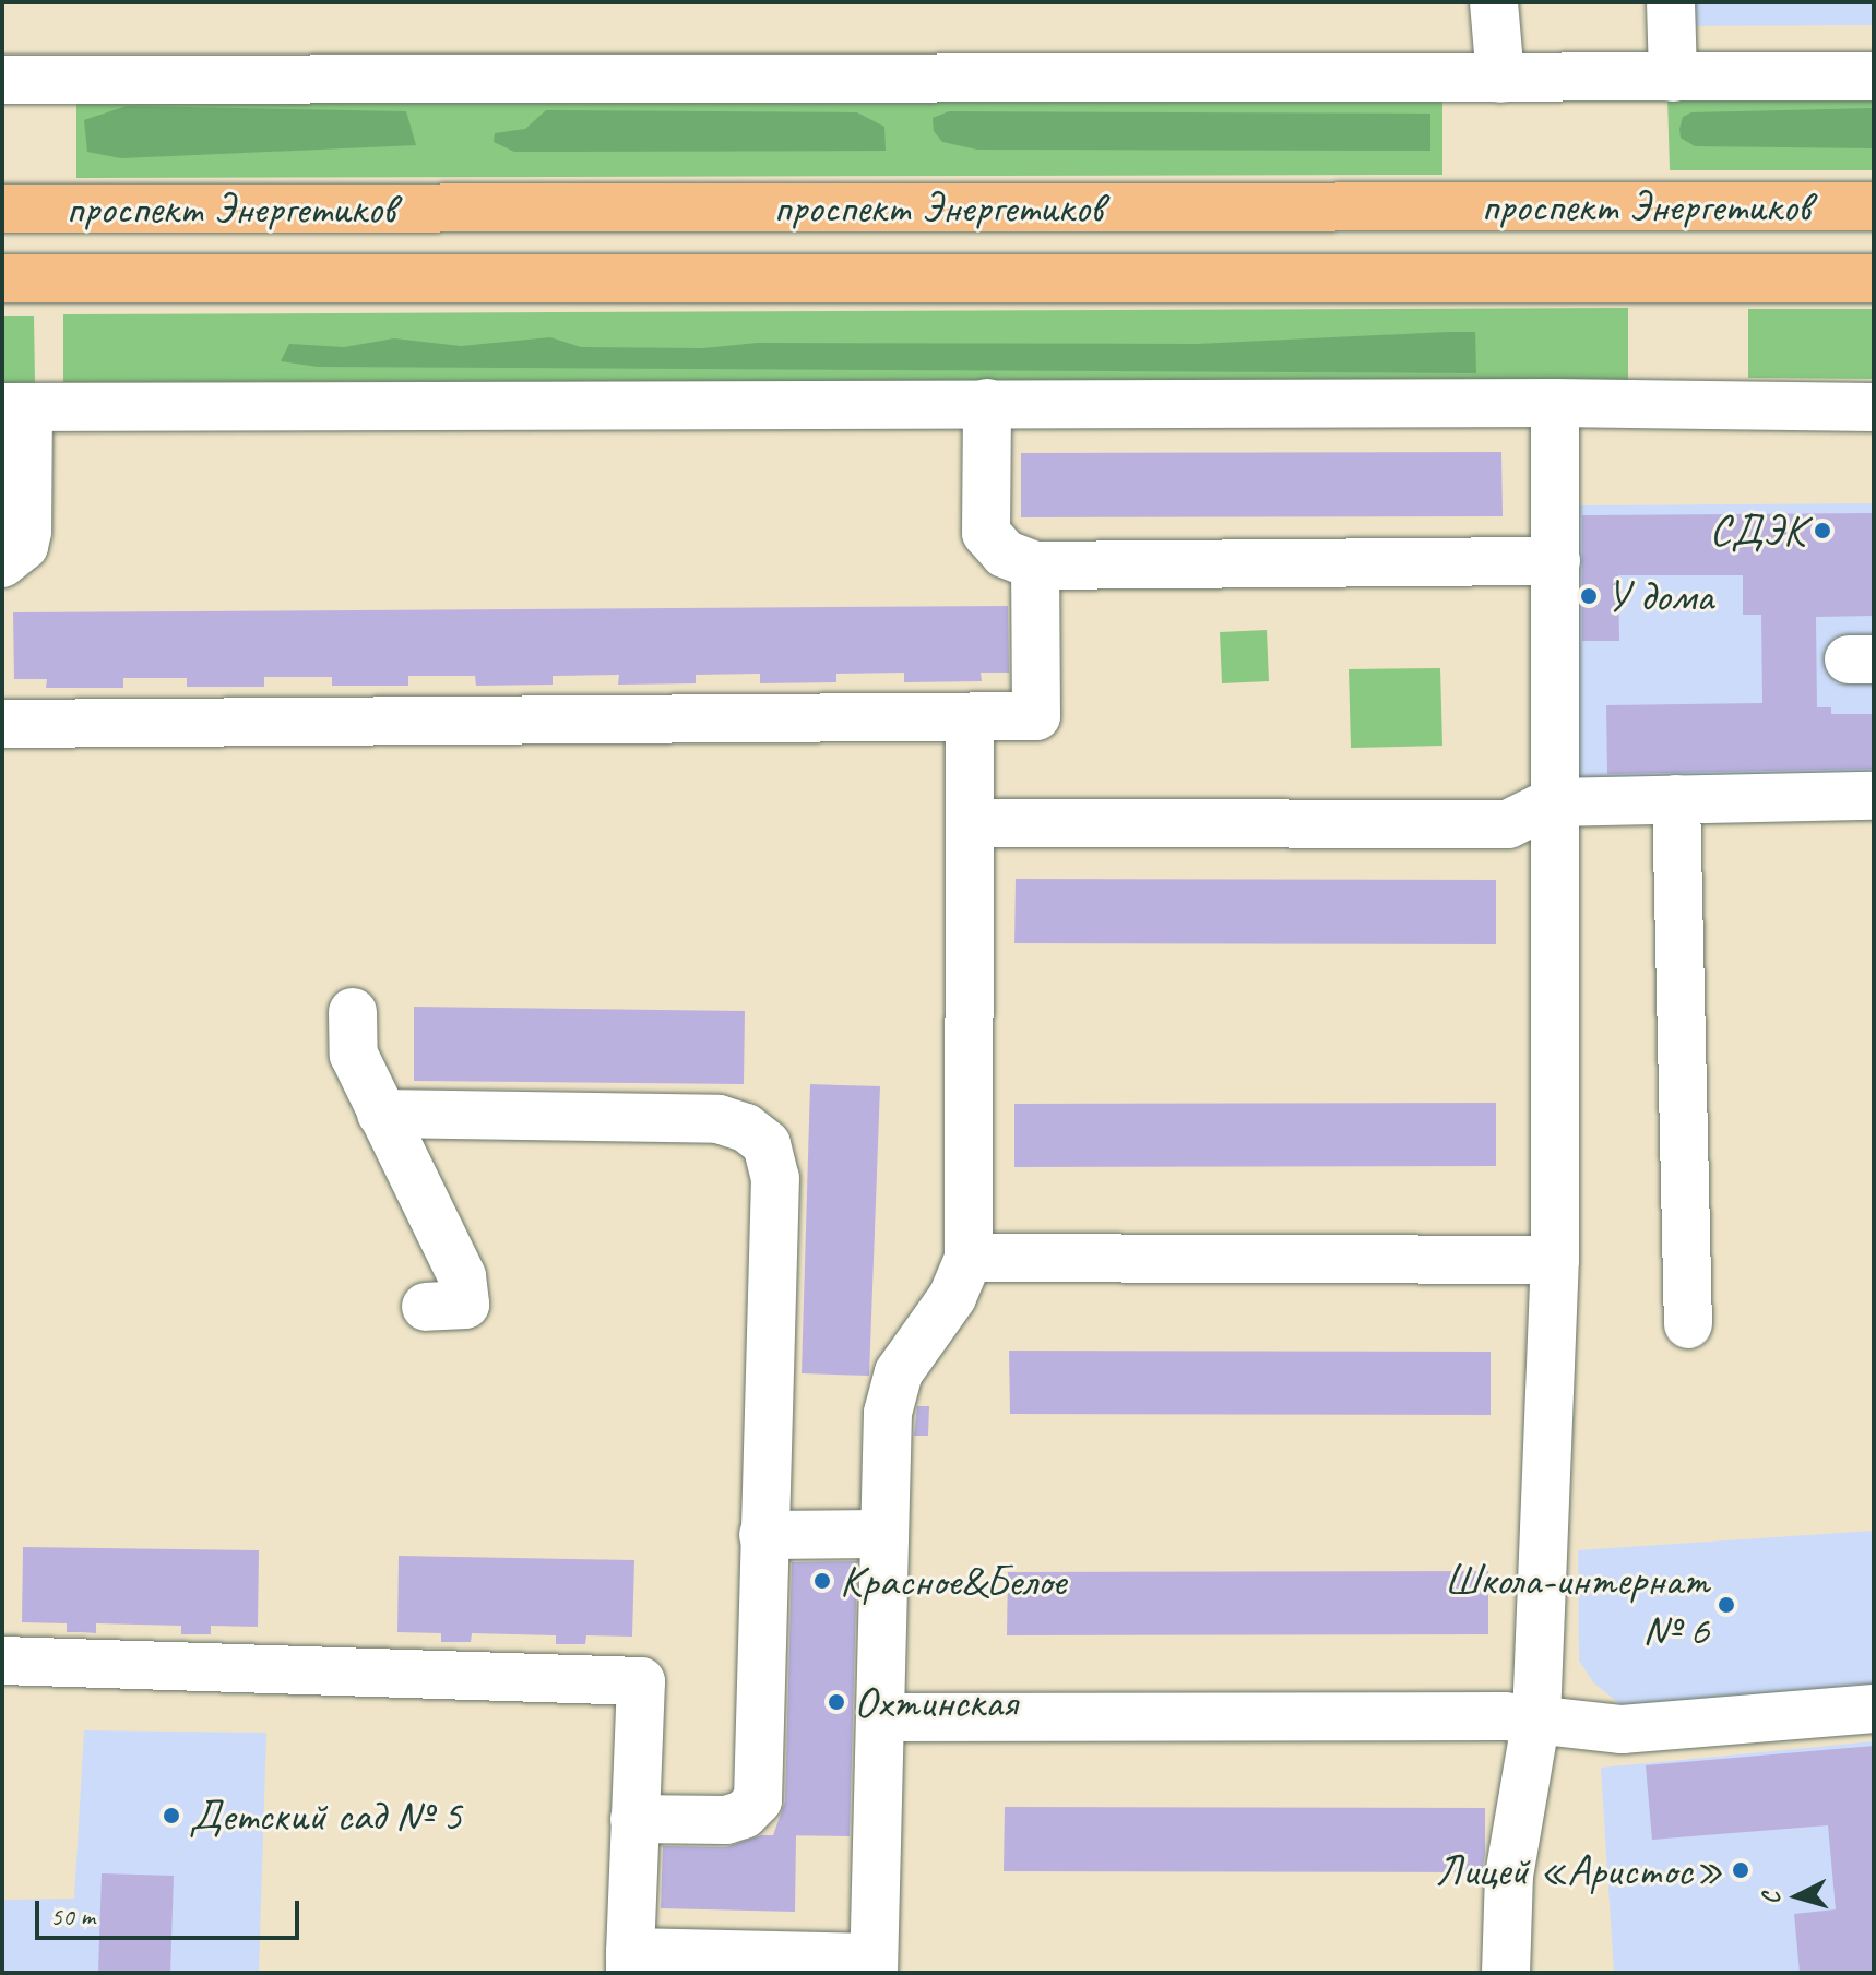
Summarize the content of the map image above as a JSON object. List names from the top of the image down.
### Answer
{
  "streets": {
    "main road": ["проспект Энергетиков"]
  },
  "places": [
    "СДЭК",
    "У дома",
    "Красное&Белое",
    "Школа-интернат № 6",
    "Охтинская",
    "Детский сад № 5",
    "Лицей «Аристос»"
  ],
  "scale_bar": "50 m",
  "north": "left"
}
